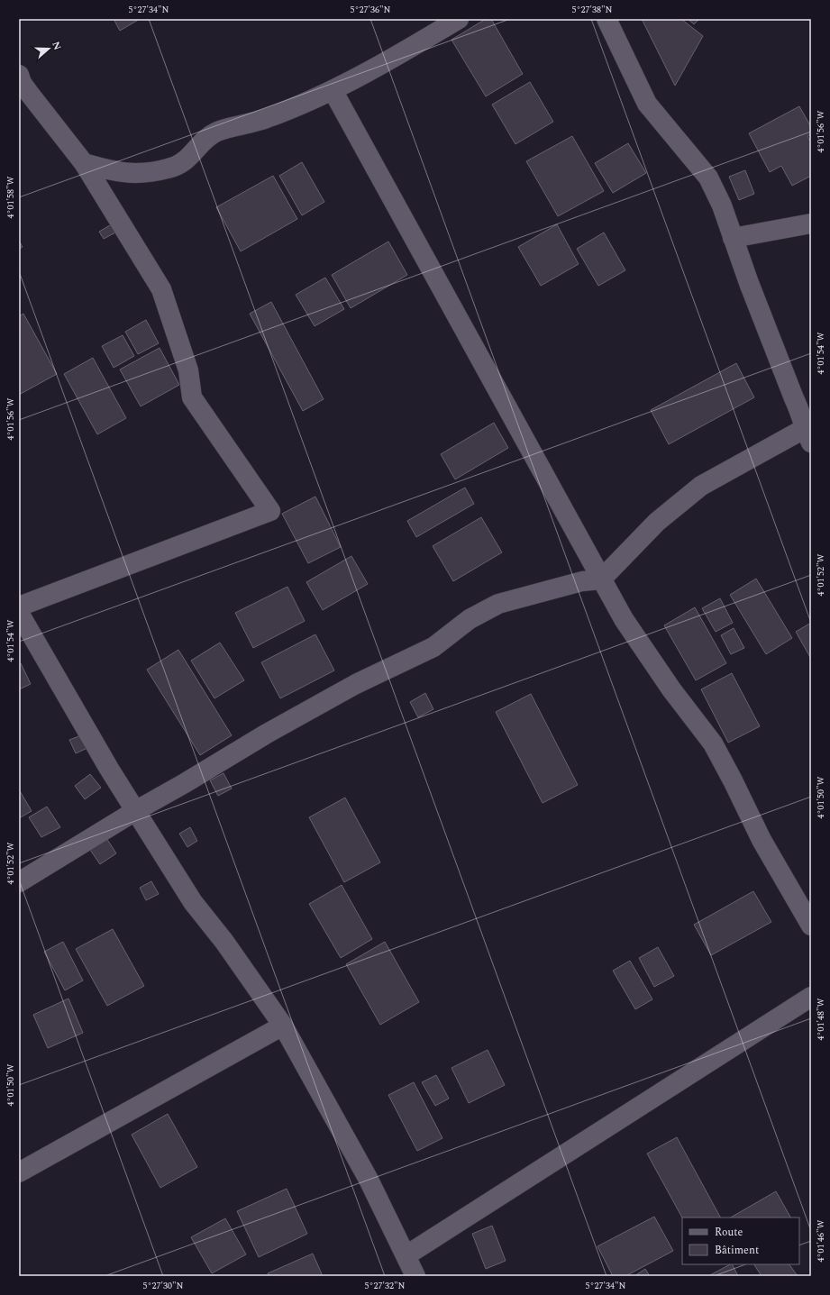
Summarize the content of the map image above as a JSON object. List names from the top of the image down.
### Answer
{
  "legend": ["Route", "Bâtiment"],
  "north": "right",
  "coordinates": [
    "5°27'34\"N",
    "5°27'36\"N",
    "5°27'38\"N",
    "4°01'56\"W",
    "4°01'58\"W",
    "4°01'54\"W",
    "4°01'52\"W",
    "4°01'50\"W",
    "4°01'48\"W",
    "4°01'46\"W",
    "5°27'30\"N",
    "5°27'32\"N"
  ]
}
